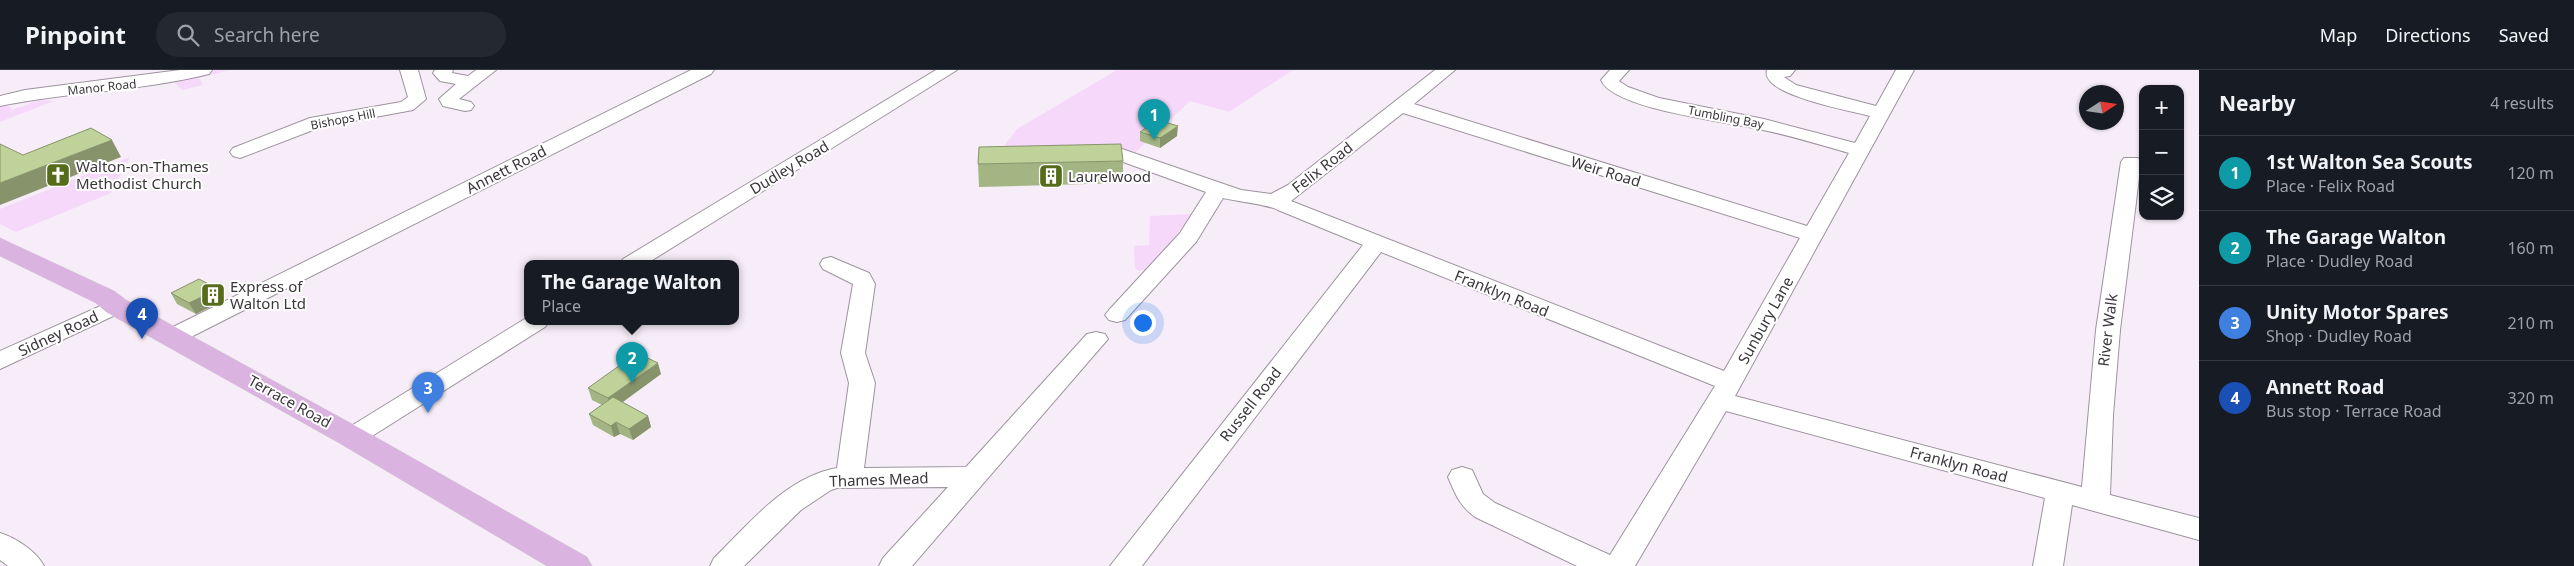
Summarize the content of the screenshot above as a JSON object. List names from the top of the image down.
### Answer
{
  "streets": {
    "main road": ["Terrace Road"],
    "street": [
      "Manor Road",
      "Tumbling Bay",
      "Bishops Hill",
      "Dudley Road",
      "Felix Road",
      "Annett Road",
      "Weir Road",
      "Franklyn Road",
      "Sunbury Lane",
      "River Walk",
      "Sidney Road",
      "Russell Road",
      "Thames Mead"
    ]
  },
  "crossings": [
    ["Tumbling Bay", "Sunbury Lane"],
    ["Felix Road", "Weir Road"],
    ["Felix Road", "Franklyn Road"],
    ["Annett Road", "Terrace Road"],
    ["Weir Road", "Sunbury Lane"],
    ["Franklyn Road", "Sunbury Lane"],
    ["Franklyn Road", "River Walk"],
    ["Franklyn Road", "Russell Road"],
    ["Sidney Road", "Terrace Road"]
  ],
  "places": {
    "church": ["Walton-on-Thames Methodist Church"],
    "building": ["Laurelwood", "Express of Walton Ltd"]
  },
  "north": "right",
  "page": {
    "header": "Pinpoint",
    "search": "Search here",
    "nav": ["Map", "Directions", "Saved"],
    "heading": ["Nearby", "4 results"],
    "map_buttons": ["+", "−"],
    "pins": [
      "1",
      "4",
      "2",
      "3"
    ],
    "list": [
      {
        "mark": "1",
        "name": "1st Walton Sea Scouts",
        "note": "Place · Felix Road",
        "value": "120 m"
      },
      {
        "mark": "2",
        "name": "The Garage Walton",
        "note": "Place · Dudley Road",
        "value": "160 m"
      },
      {
        "mark": "3",
        "name": "Unity Motor Spares",
        "note": "Shop · Dudley Road",
        "value": "210 m"
      },
      {
        "mark": "4",
        "name": "Annett Road",
        "note": "Bus stop · Terrace Road",
        "value": "320 m"
      }
    ],
    "popup": ["The Garage Walton", "Place"]
  }
}
